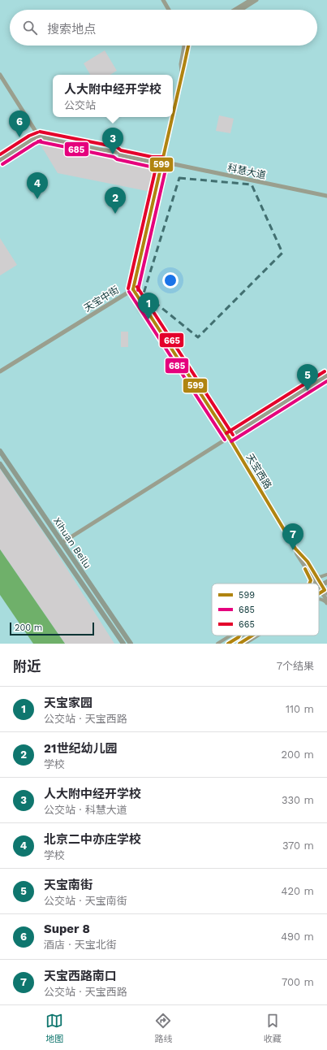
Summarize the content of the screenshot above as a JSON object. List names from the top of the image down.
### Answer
{
  "streets": {
    "main road": ["Xihuan Beilu"],
    "street": ["科慧大道", "天宝中街", "天宝西路"]
  },
  "crossings": [
    ["科慧大道", "天宝中街"],
    ["天宝中街", "天宝西路"]
  ],
  "lines": ["transit line 599", "transit line 665", "transit line 685"],
  "legend": ["599", "685", "665"],
  "scale_bar": "200 m",
  "page": {
    "search": "搜索地点",
    "popup": ["人大附中经开学校", "公交站"],
    "pins": [
      "6",
      "3",
      "4",
      "2",
      "1",
      "5",
      "7"
    ],
    "scale": "200 m",
    "heading": ["附近", "7个结果"],
    "list": [
      {
        "mark": "1",
        "name": "天宝家园",
        "note": "公交站 · 天宝西路",
        "value": "110 m"
      },
      {
        "mark": "2",
        "name": "21世纪幼儿园",
        "note": "学校",
        "value": "200 m"
      },
      {
        "mark": "3",
        "name": "人大附中经开学校",
        "note": "公交站 · 科慧大道",
        "value": "330 m"
      },
      {
        "mark": "4",
        "name": "北京二中亦庄学校",
        "note": "学校",
        "value": "370 m"
      },
      {
        "mark": "5",
        "name": "天宝南街",
        "note": "公交站 · 天宝南街",
        "value": "420 m"
      },
      {
        "mark": "6",
        "name": "Super 8",
        "note": "酒店 · 天宝北街",
        "value": "490 m"
      },
      {
        "mark": "7",
        "name": "天宝西路南口",
        "note": "公交站 · 天宝西路",
        "value": "700 m"
      }
    ],
    "nav": ["地图", "路线", "收藏"]
  }
}
